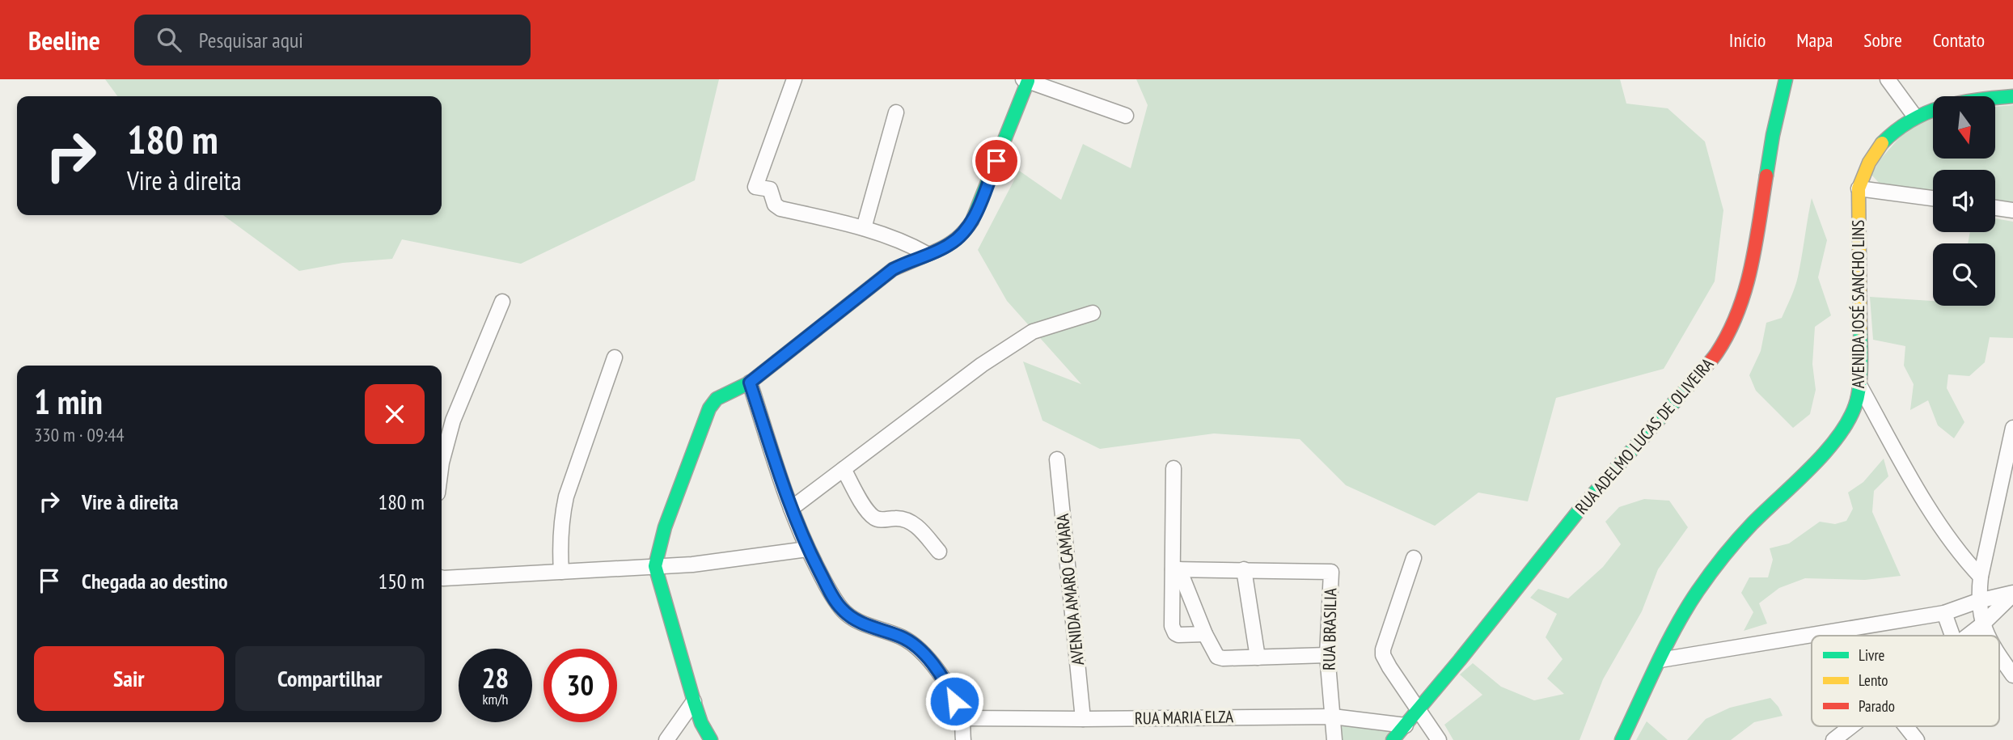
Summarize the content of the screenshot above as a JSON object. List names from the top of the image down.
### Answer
{
  "streets": {
    "street": [
      "AVENIDA JOSÉ SANCHO LINS",
      "RUA ADELMO LUCAS DE OLIVEIRA",
      "AVENIDA AMARO CAMARA",
      "RUA BRASILIA",
      "RUA MARIA ELZA"
    ]
  },
  "crossings": [
    ["RUA ADELMO LUCAS DE OLIVEIRA", "RUA MARIA ELZA"],
    ["AVENIDA AMARO CAMARA", "RUA MARIA ELZA"],
    ["RUA BRASILIA", "RUA MARIA ELZA"]
  ],
  "legend": ["Livre", "Lento", "Parado"],
  "north": "bottom",
  "page": {
    "header": "Beeline",
    "search": "Pesquisar aqui",
    "nav": [
      "Início",
      "Mapa",
      "Sobre",
      "Contato"
    ],
    "turn": ["180 m", "Vire à direita"],
    "heading": ["1 min", "330 m · 09:44"],
    "list": [
      {
        "name": "Vire à direita",
        "value": "180 m"
      },
      {
        "name": "Chegada ao destino",
        "value": "150 m"
      }
    ],
    "buttons": ["Sair", "Compartilhar"],
    "speed": "28 km/h",
    "limit": "30"
  }
}
